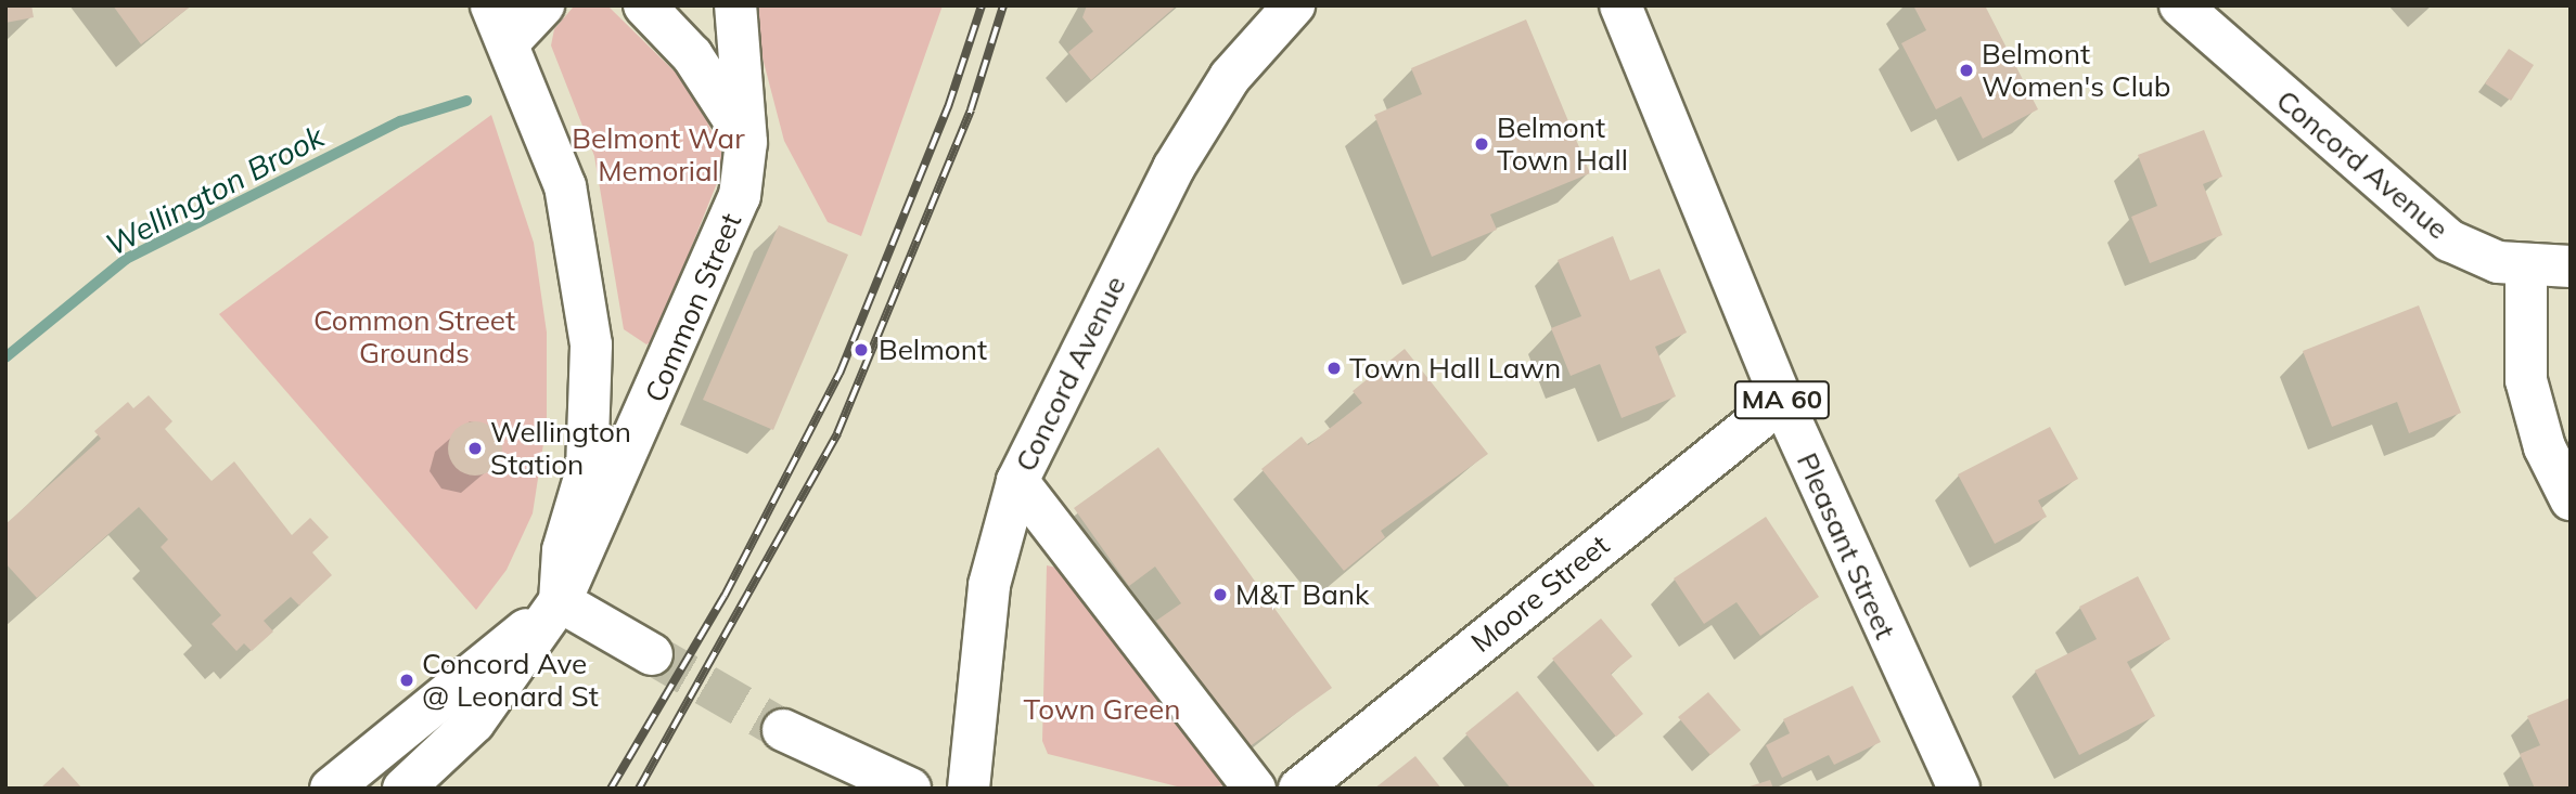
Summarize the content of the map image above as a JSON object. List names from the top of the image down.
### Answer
{
  "streets": {
    "main road": [
      "Concord Avenue",
      "Common Street",
      "MA 60",
      "Pleasant Street",
      "Moore Street"
    ]
  },
  "crossings": [
    ["Pleasant Street", "Moore Street"]
  ],
  "water": ["Wellington Brook"],
  "parks": ["Belmont War Memorial", "Common Street Grounds", "Town Green"],
  "places": [
    "Belmont Women's Club",
    "Belmont Town Hall",
    "Belmont",
    "Town Hall Lawn",
    "Wellington Station",
    "M&T Bank",
    "Concord Ave @ Leonard St"
  ]
}
